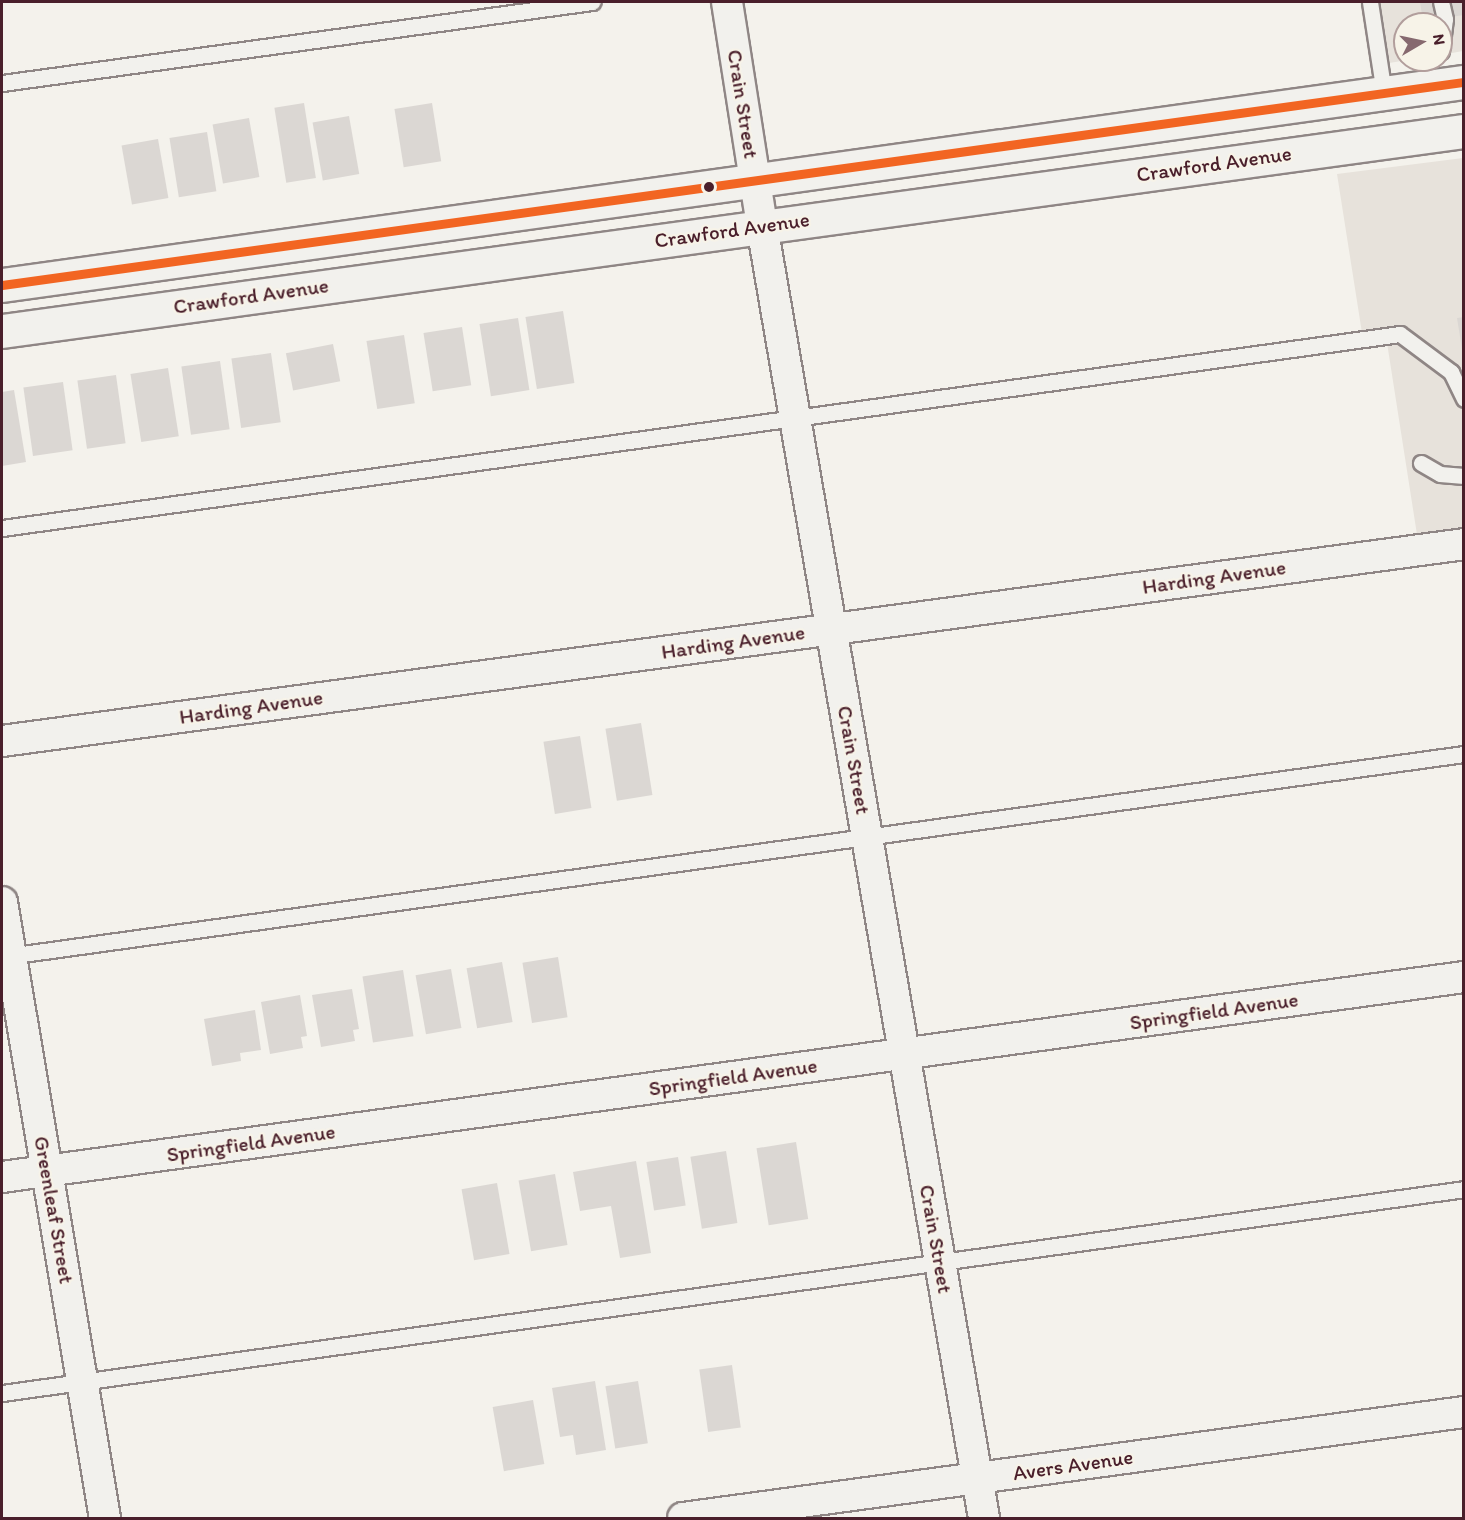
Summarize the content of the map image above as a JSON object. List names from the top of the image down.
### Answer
{
  "streets": {
    "main road": ["Crawford Avenue"],
    "street": [
      "Crain Street",
      "Harding Avenue",
      "Springfield Avenue",
      "Greenleaf Street",
      "Avers Avenue"
    ]
  },
  "crossings": [
    ["Crain Street", "Crawford Avenue"],
    ["Crain Street", "Harding Avenue"],
    ["Crain Street", "Springfield Avenue"],
    ["Crain Street", "Avers Avenue"],
    ["Springfield Avenue", "Greenleaf Street"]
  ],
  "north": "right"
}
